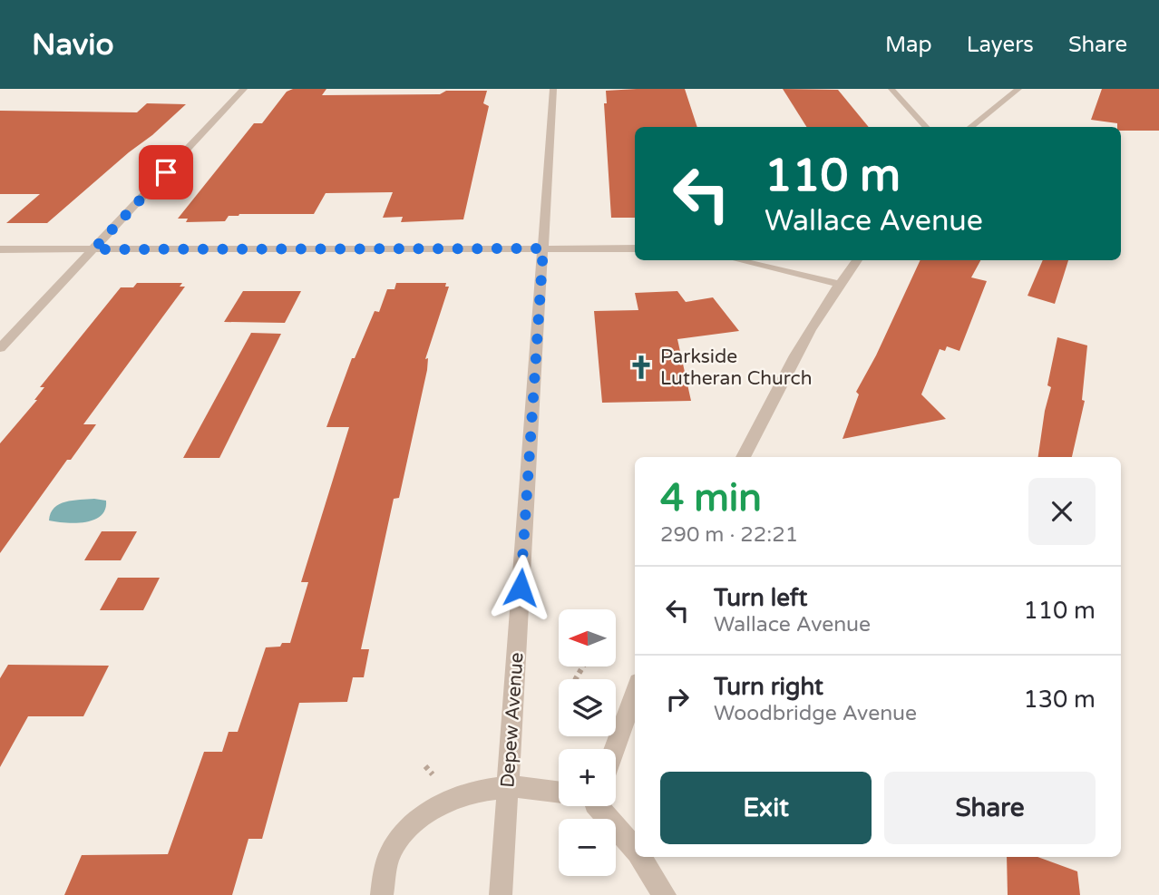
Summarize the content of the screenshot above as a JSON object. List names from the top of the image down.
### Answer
{
  "streets": {
    "street": ["Depew Avenue"]
  },
  "places": {
    "church": ["Parkside Lutheran Church"]
  },
  "north": "left",
  "page": {
    "header": "Navio",
    "nav": ["Map", "Layers", "Share"],
    "turn": ["110 m", "Wallace Avenue"],
    "heading": ["4 min", "290 m · 22:21"],
    "list": [
      {
        "name": "Turn left",
        "note": "Wallace Avenue",
        "value": "110 m"
      },
      {
        "name": "Turn right",
        "note": "Woodbridge Avenue",
        "value": "130 m"
      }
    ],
    "map_buttons": ["+", "−"],
    "buttons": ["Exit", "Share"]
  }
}
